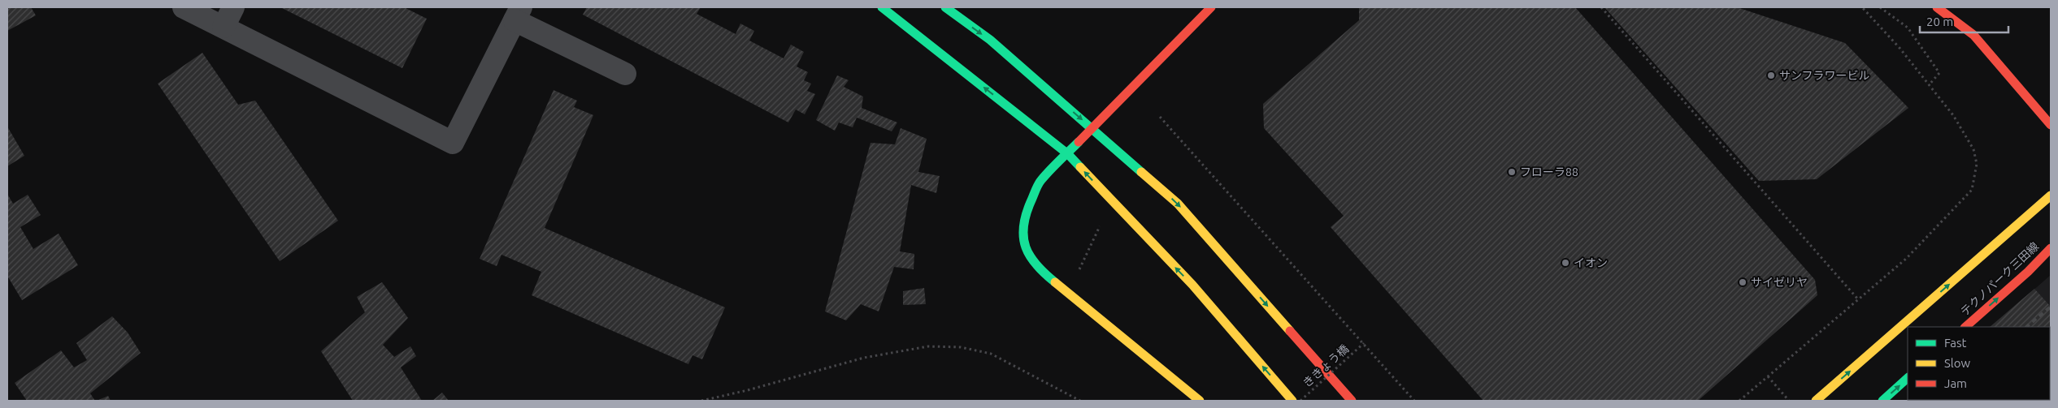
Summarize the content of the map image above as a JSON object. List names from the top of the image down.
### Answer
{
  "streets": {
    "street": ["テクノパーク三田線"],
    "path": ["ききょう橋"]
  },
  "places": [
    "サンフラワービル",
    "フローラ88",
    "イオン",
    "サイゼリヤ"
  ],
  "legend": ["Fast", "Slow", "Jam"],
  "scale_bar": "20 m"
}
